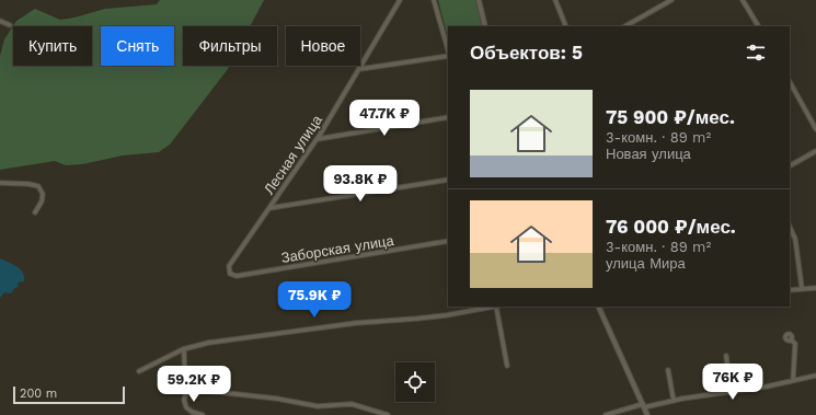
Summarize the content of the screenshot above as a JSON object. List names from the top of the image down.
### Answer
{
  "streets": {
    "street": ["Лесная улица", "Заборская улица"]
  },
  "crossings": [
    ["Лесная улица", "Заборская улица"]
  ],
  "scale_bar": "200 m",
  "page": {
    "chip": [
      "Купить",
      "Снять",
      "Фильтры",
      "Новое"
    ],
    "heading": "Объектов: 5",
    "list": [
      {
        "name": "75 900 ₽/мес.",
        "note": "3-комн. · 89 m² · Новая улица"
      },
      {
        "name": "76 000 ₽/мес.",
        "note": "3-комн. · 89 m² · улица Мира"
      }
    ],
    "price": [
      "47.7K ₽",
      "93.8K ₽",
      "75.9K ₽",
      "76K ₽",
      "59.2K ₽"
    ],
    "scale": "200 m"
  }
}
